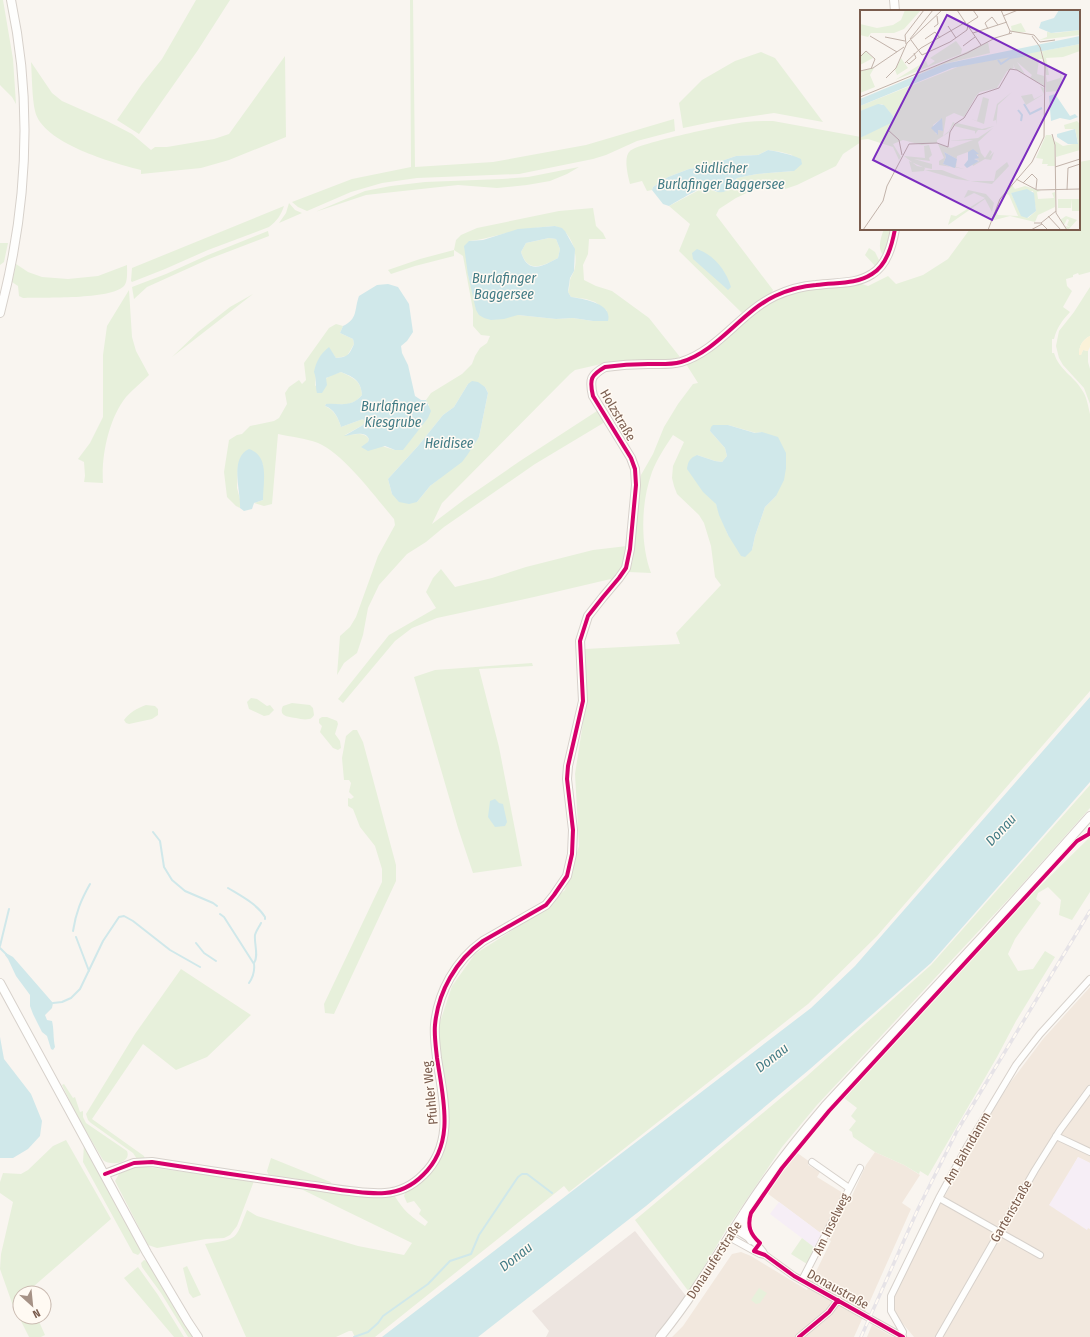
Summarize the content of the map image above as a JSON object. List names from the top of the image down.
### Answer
{
  "streets": {
    "street": [
      "Holzstraße",
      "Pfuhler Weg",
      "Am Bahndamm",
      "Gartenstraße",
      "Am Inselweg",
      "Donauuferstraße",
      "Donaustraße"
    ]
  },
  "crossings": [
    ["Holzstraße", "Pfuhler Weg"],
    ["Am Bahndamm", "Donaustraße"],
    ["Am Inselweg", "Donaustraße"],
    ["Donauuferstraße", "Donaustraße"]
  ],
  "water": [
    "südlicher Burlafinger Baggersee",
    "Burlafinger Baggersee",
    "Burlafinger Kiesgrube",
    "Heidisee",
    "Donau"
  ],
  "north": "bottom right"
}
